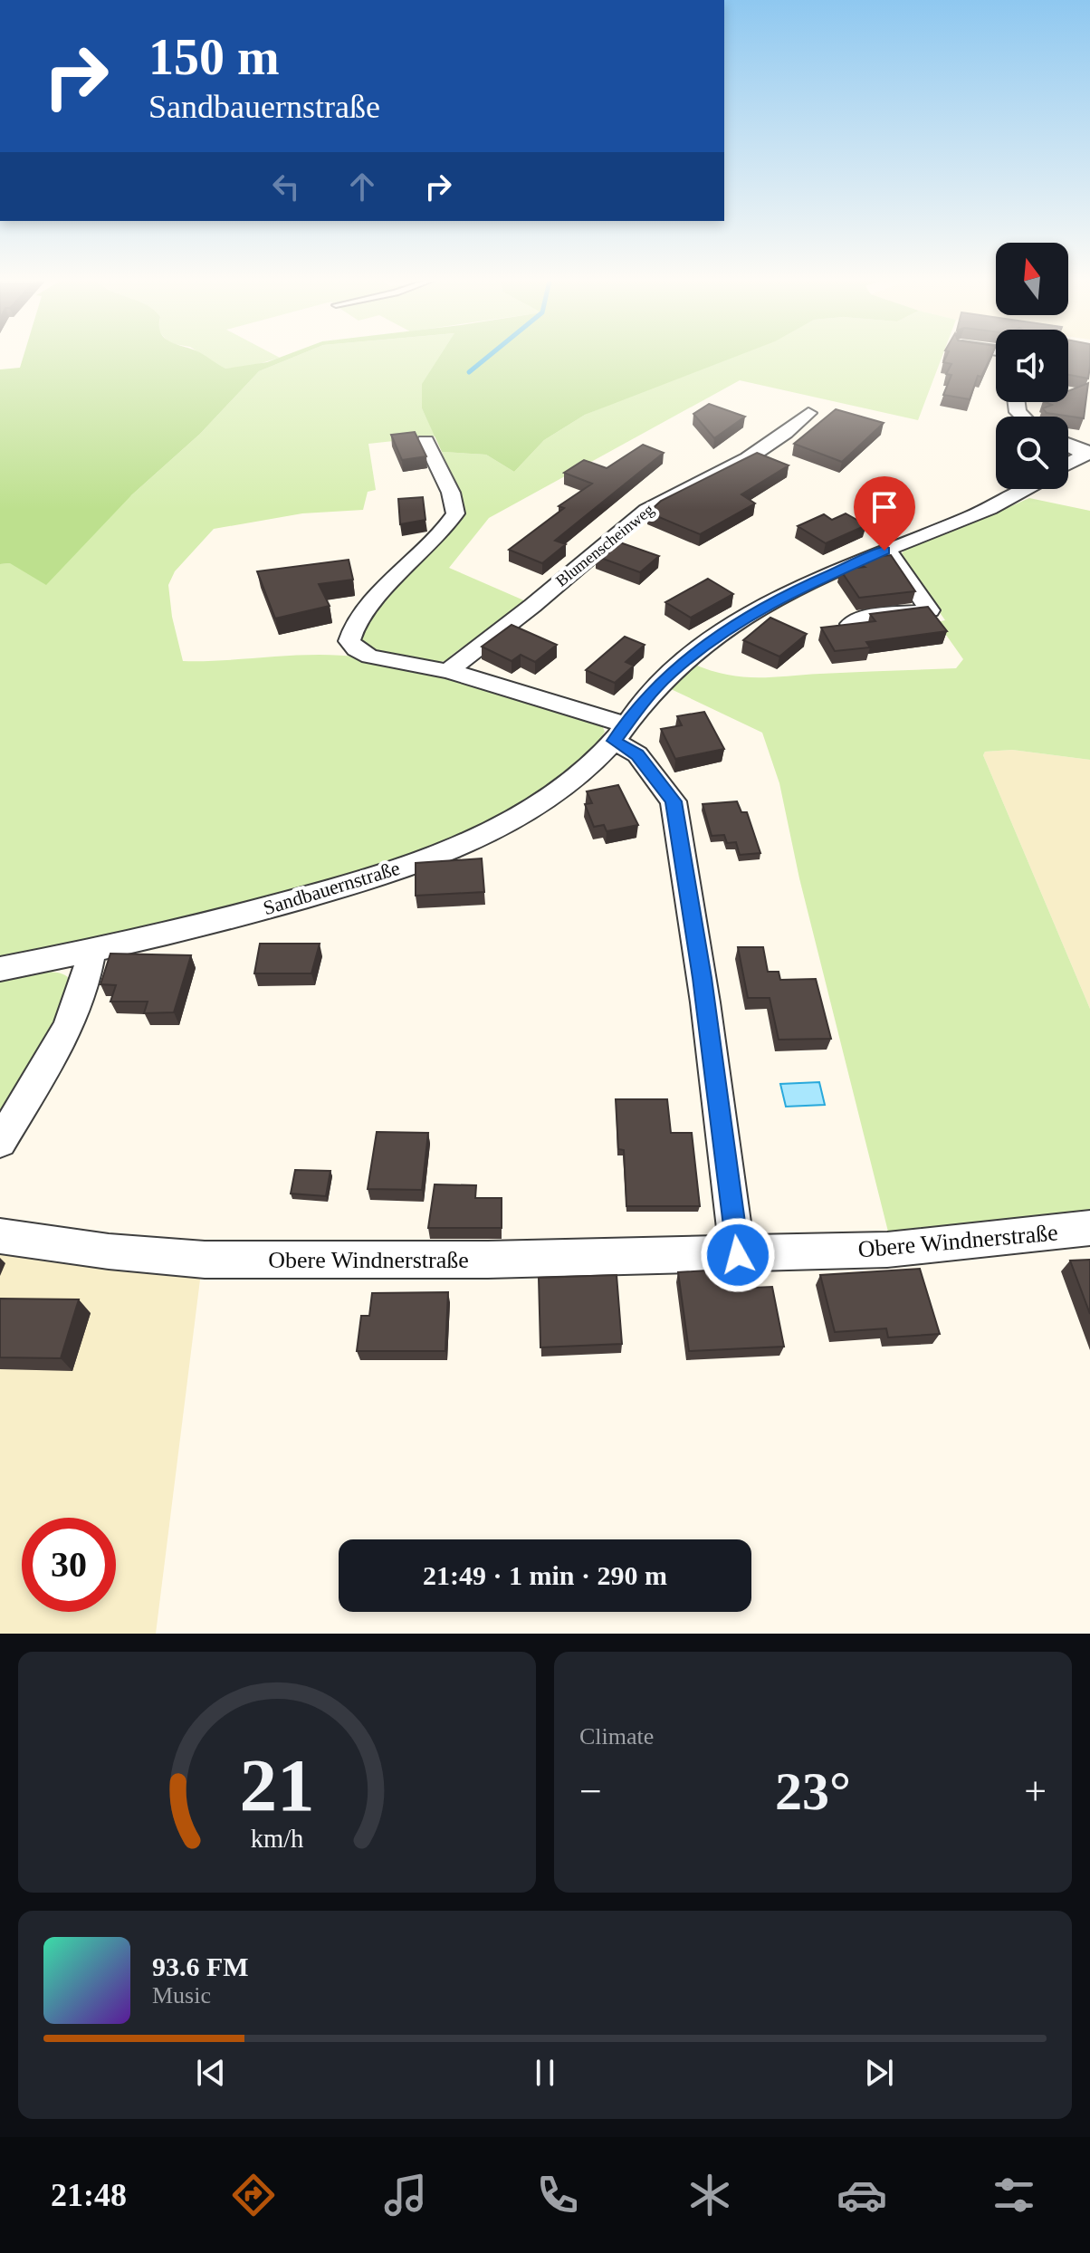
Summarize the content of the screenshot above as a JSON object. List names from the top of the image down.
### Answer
{
  "streets": {
    "street": ["Blumenscheinweg", "Sandbauernstraße", "Obere Windnerstraße"]
  },
  "north": "top",
  "page": {
    "turn": ["150 m", "Sandbauernstraße"],
    "limit": "30",
    "trip": "21:49 · 1 min · 290 m",
    "tile": "Climate",
    "heat": ["−", "23°", "+"],
    "song": ["93.6 FM", "Music"],
    "tabs": "21:48",
    "gauge": ["21", "km/h"]
  }
}
